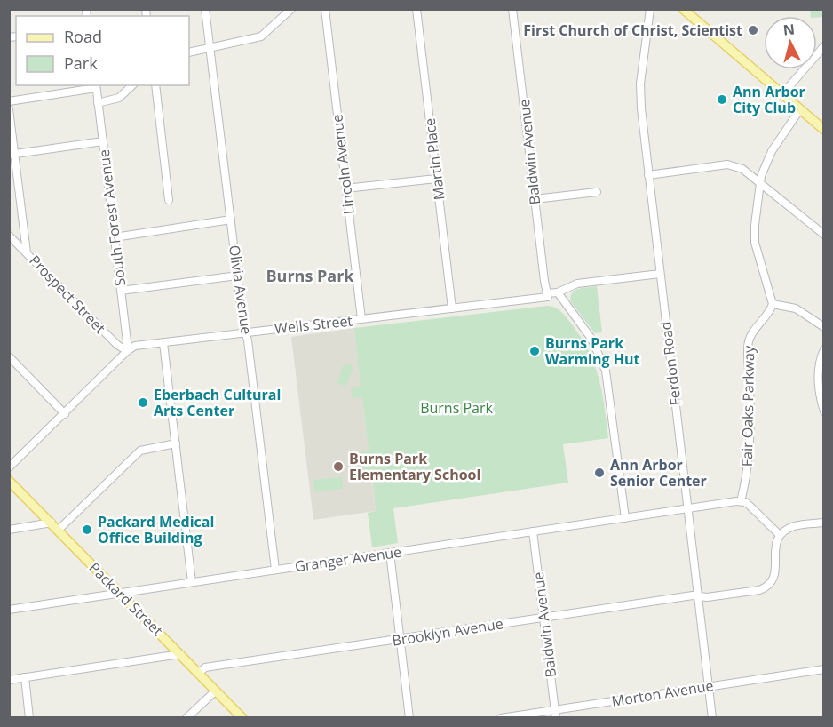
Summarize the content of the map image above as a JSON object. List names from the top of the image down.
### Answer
{
  "streets": {
    "main road": ["Packard Street"],
    "street": [
      "Baldwin Avenue",
      "Martin Place",
      "Lincoln Avenue",
      "South Forest Avenue",
      "Olivia Avenue",
      "Prospect Street",
      "Wells Street",
      "Ferdon Road",
      "Fair Oaks Parkway",
      "Granger Avenue",
      "Brooklyn Avenue",
      "Morton Avenue"
    ]
  },
  "crossings": [
    ["Baldwin Avenue", "Wells Street"],
    ["Baldwin Avenue", "Granger Avenue"],
    ["Baldwin Avenue", "Brooklyn Avenue"],
    ["Baldwin Avenue", "Morton Avenue"],
    ["Martin Place", "Wells Street"],
    ["Lincoln Avenue", "Wells Street"],
    ["South Forest Avenue", "Prospect Street"],
    ["South Forest Avenue", "Wells Street"],
    ["Olivia Avenue", "Wells Street"],
    ["Olivia Avenue", "Granger Avenue"],
    ["Prospect Street", "Wells Street"],
    ["Wells Street", "Ferdon Road"],
    ["Ferdon Road", "Granger Avenue"],
    ["Ferdon Road", "Brooklyn Avenue"],
    ["Ferdon Road", "Morton Avenue"],
    ["Fair Oaks Parkway", "Granger Avenue"],
    ["Granger Avenue", "Packard Street"],
    ["Packard Street", "Brooklyn Avenue"]
  ],
  "districts": ["Burns Park"],
  "parks": ["Burns Park"],
  "places": [
    "First Church of Christ, Scientist",
    "Ann Arbor City Club",
    "Burns Park Warming Hut",
    "Eberbach Cultural Arts Center",
    "Burns Park Elementary School",
    "Ann Arbor Senior Center",
    "Packard Medical Office Building"
  ],
  "legend": ["Road", "Park"],
  "north": "top"
}
